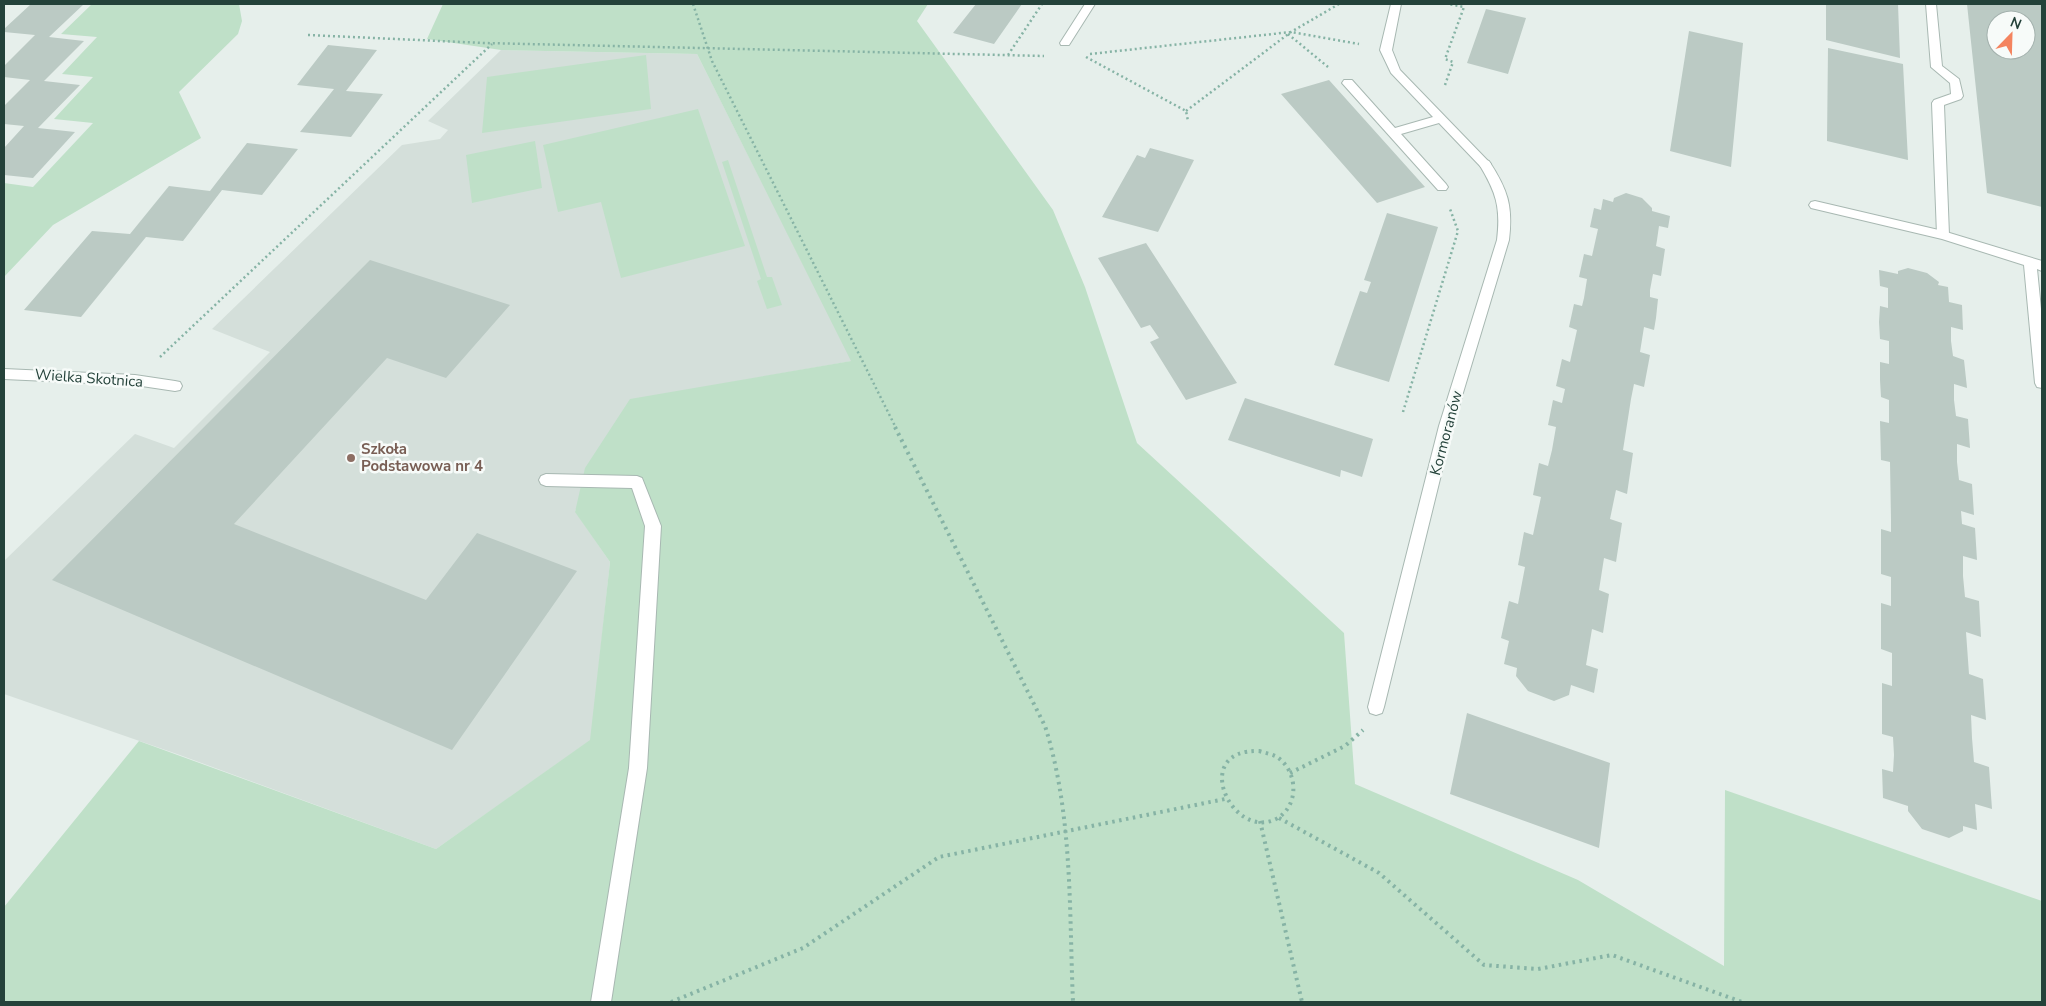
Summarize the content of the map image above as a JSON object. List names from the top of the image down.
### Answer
{
  "streets": {
    "street": ["Wielka Skotnica", "Kormoranów"]
  },
  "places": ["Szkoła Podstawowa nr 4"],
  "north": "top right"
}
